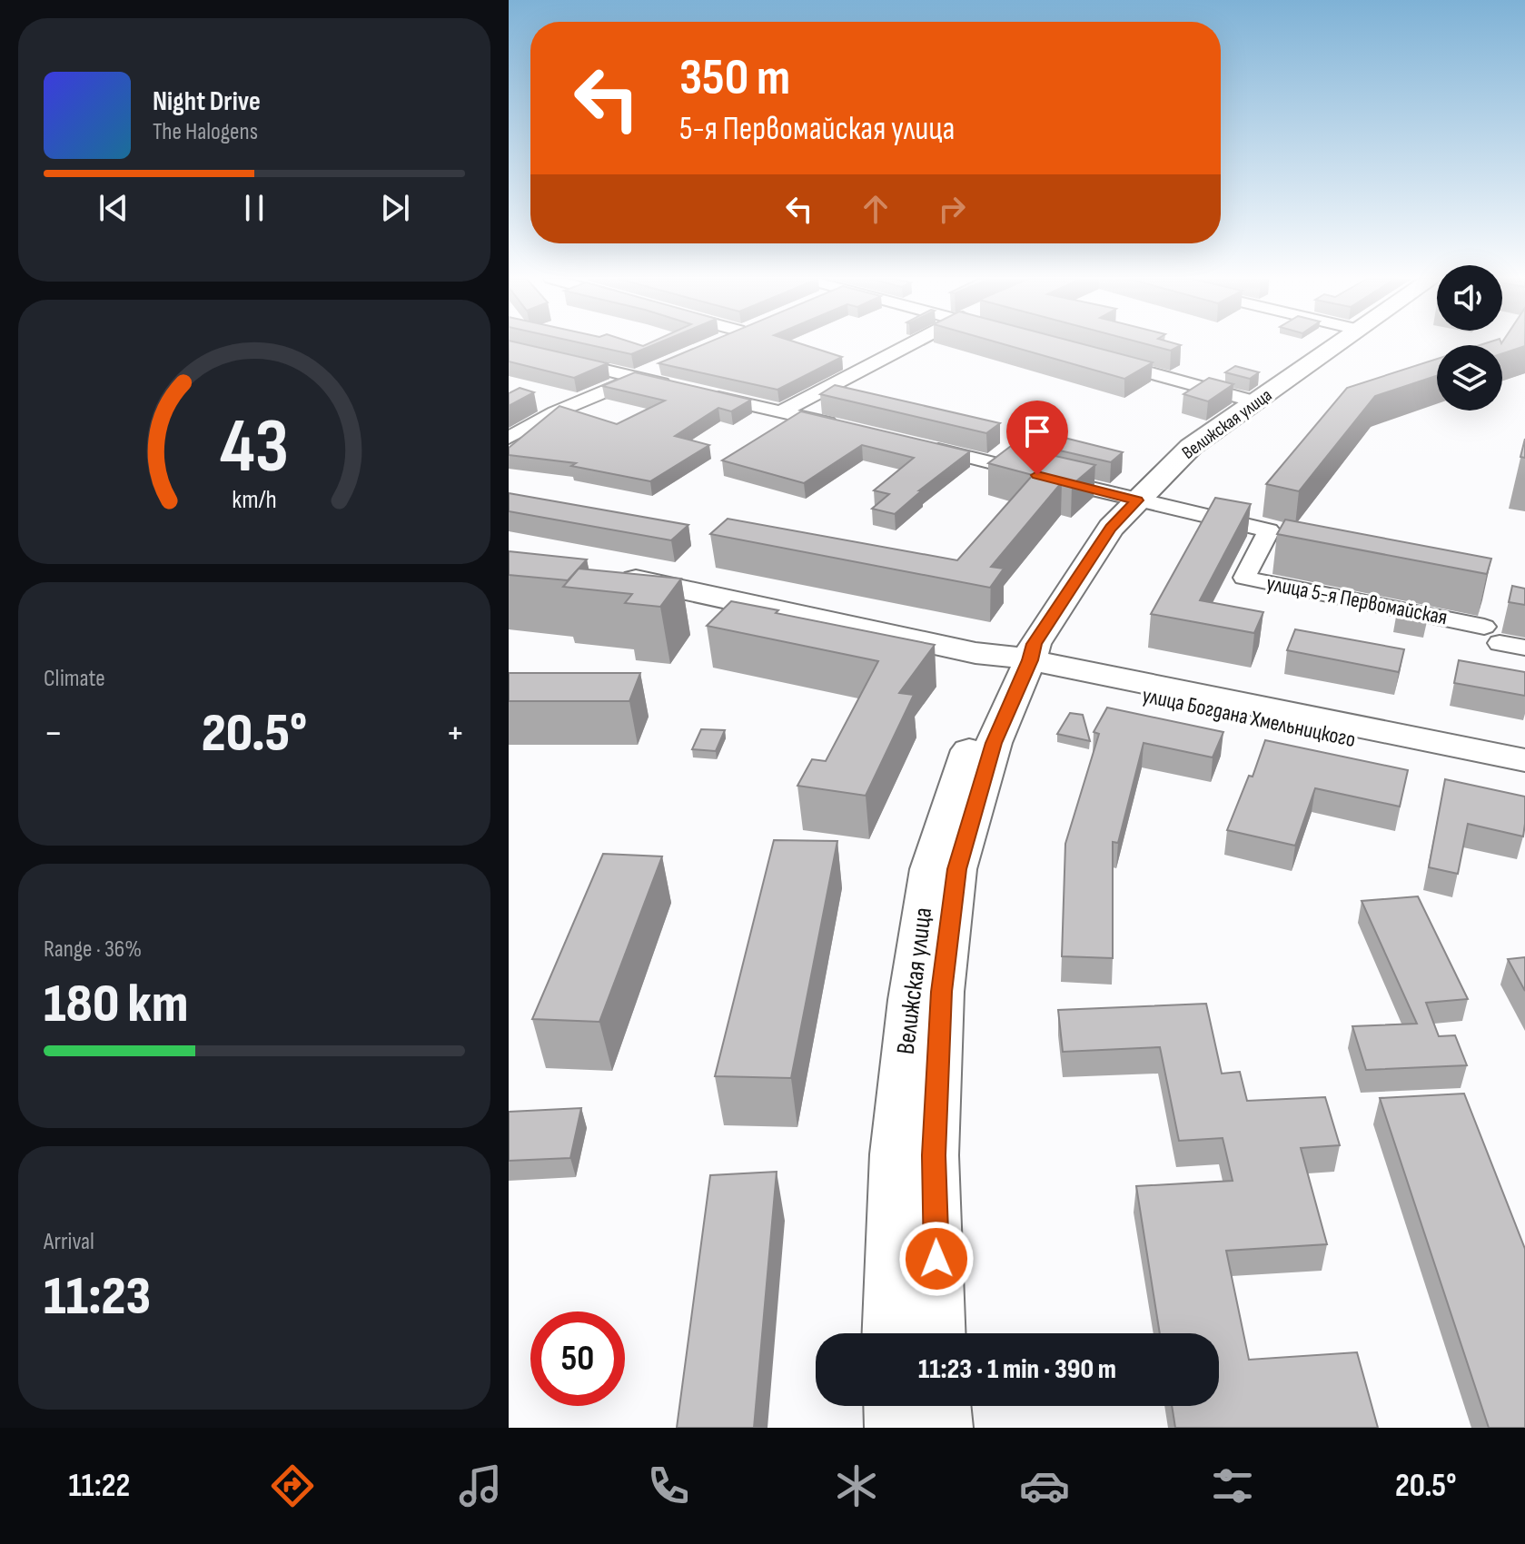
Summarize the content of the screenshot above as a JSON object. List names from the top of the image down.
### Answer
{
  "streets": {
    "main road": ["Велижская улица", "улица Богдана Хмельницкого"],
    "street": ["улица 5-я Первомайская"]
  },
  "crossings": [
    ["Велижская улица", "улица 5-я Первомайская"],
    ["Велижская улица", "улица Богдана Хмельницкого"]
  ],
  "page": {
    "turn": ["350 m", "5-я Первомайская улица"],
    "song": ["Night Drive", "The Halogens"],
    "tile": [
      "Climate",
      ["Range · 36%", "180 km"],
      ["Arrival", "11:23"]
    ],
    "heat": ["−", "20.5°", "+"],
    "limit": "50",
    "trip": "11:23 · 1 min · 390 m",
    "tabs": ["11:22", "20.5°"],
    "gauge": ["43", "km/h"]
  }
}
